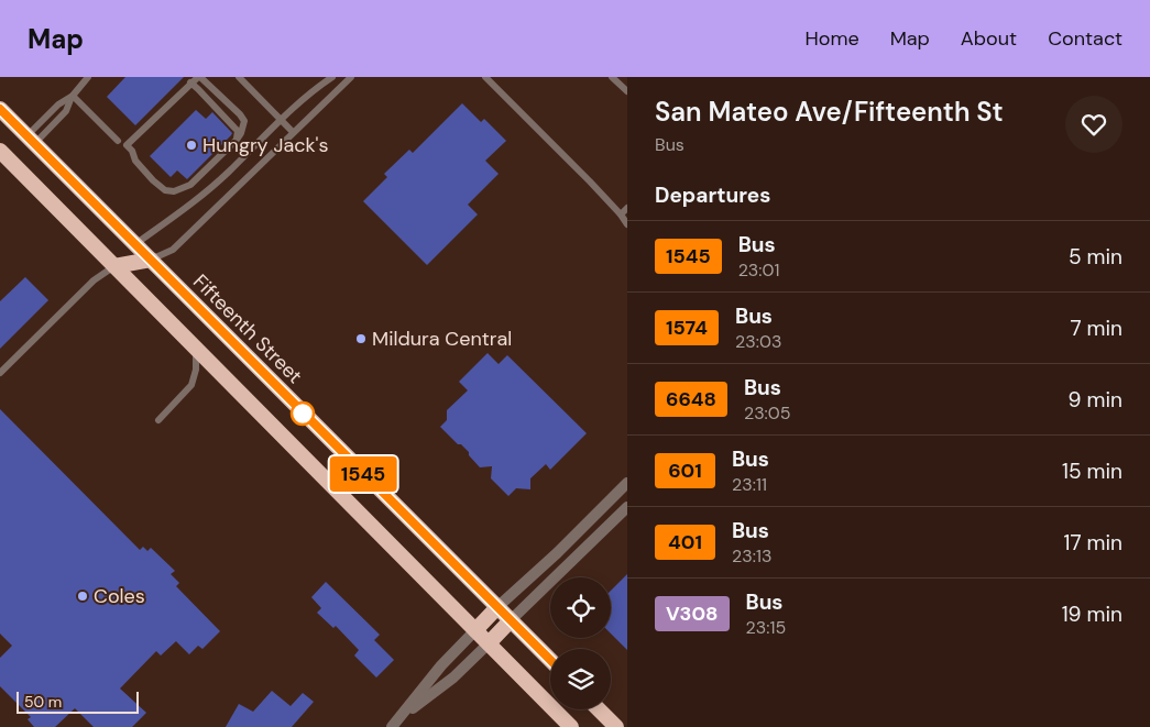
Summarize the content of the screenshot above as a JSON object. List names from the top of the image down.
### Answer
{
  "streets": {
    "highway": ["Fifteenth Street"]
  },
  "places": ["Hungry Jack's", "Mildura Central", "Coles"],
  "lines": ["bus line 1545"],
  "scale_bar": "50 m",
  "page": {
    "header": "Map",
    "nav": [
      "Home",
      "Map",
      "About",
      "Contact"
    ],
    "on_map": "1545",
    "heading": [
      ["San Mateo Ave/Fifteenth St", "Bus"],
      "Departures"
    ],
    "list": [
      {
        "mark": "1545",
        "name": "Bus",
        "note": "23:01",
        "value": "5 min"
      },
      {
        "mark": "1574",
        "name": "Bus",
        "note": "23:03",
        "value": "7 min"
      },
      {
        "mark": "6648",
        "name": "Bus",
        "note": "23:05",
        "value": "9 min"
      },
      {
        "mark": "601",
        "name": "Bus",
        "note": "23:11",
        "value": "15 min"
      },
      {
        "mark": "401",
        "name": "Bus",
        "note": "23:13",
        "value": "17 min"
      },
      {
        "mark": "V308",
        "name": "Bus",
        "note": "23:15",
        "value": "19 min"
      }
    ],
    "scale": "50 m"
  }
}
